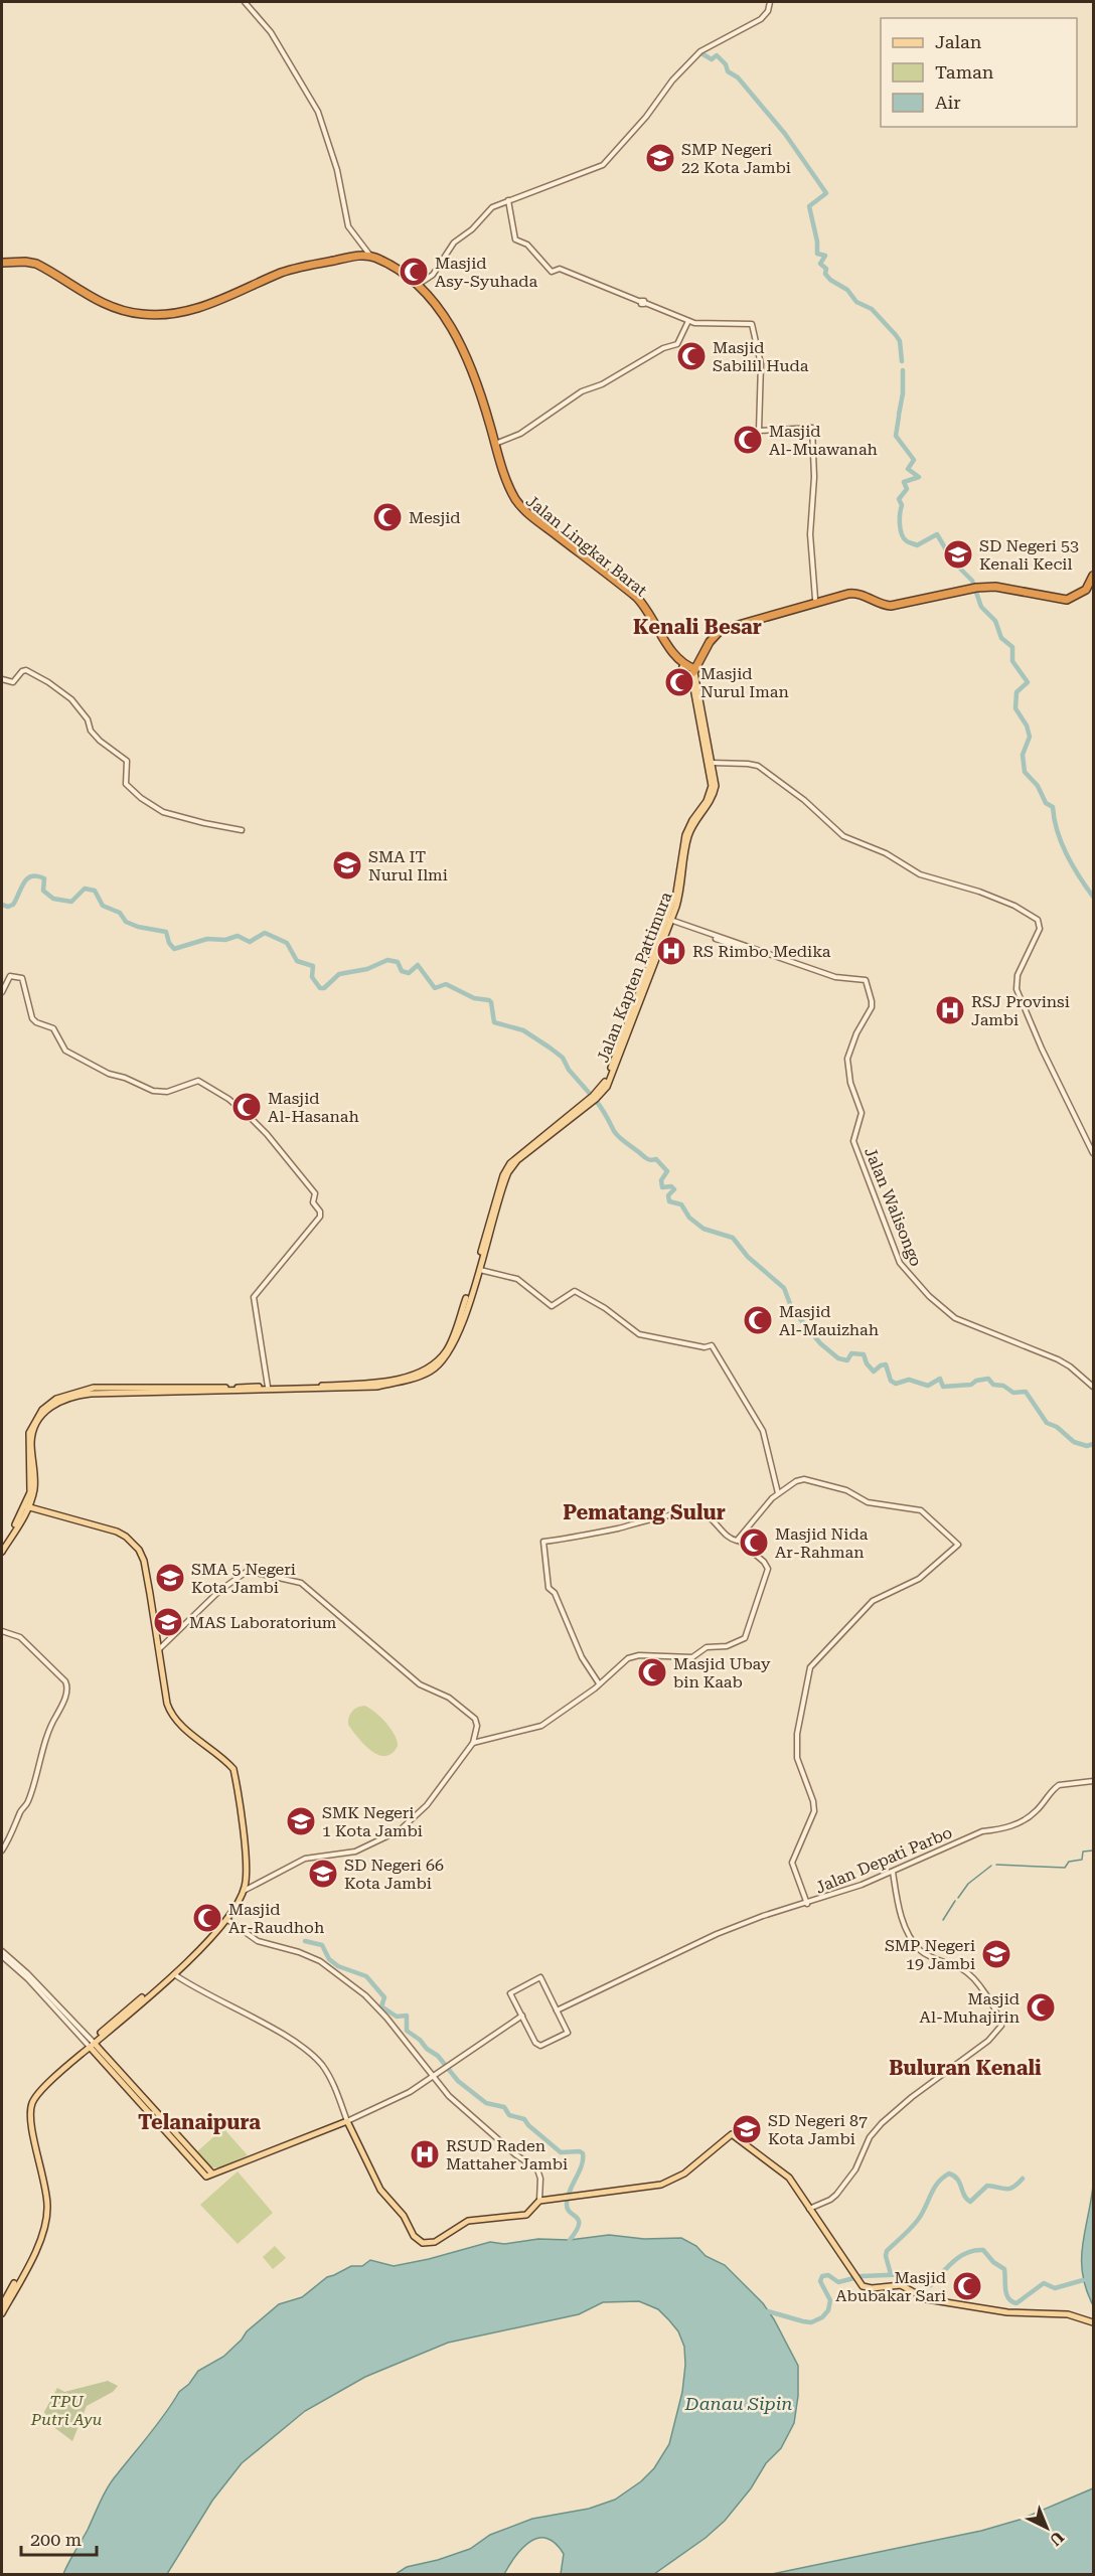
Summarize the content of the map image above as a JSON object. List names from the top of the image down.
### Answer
{
  "streets": {
    "highway": ["Jalan Lingkar Barat"],
    "main road": ["Jalan Kapten Pattimura"],
    "street": ["Jalan Walisongo", "Jalan Depati Parbo"]
  },
  "crossings": [
    ["Jalan Lingkar Barat", "Jalan Kapten Pattimura"],
    ["Jalan Kapten Pattimura", "Jalan Walisongo"]
  ],
  "districts": [
    "Kenali Besar",
    "Pematang Sulur",
    "Buluran Kenali",
    "Telanaipura"
  ],
  "water": ["Danau Sipin"],
  "parks": ["TPU Putri Ayu"],
  "places": {
    "school or university": [
      "SMP Negeri 22 Kota Jambi",
      "SD Negeri 53 Kenali Kecil",
      "SMA IT Nurul Ilmi",
      "SMA 5 Negeri Kota Jambi",
      "MAS Laboratorium",
      "SMK Negeri 1 Kota Jambi",
      "SD Negeri 66 Kota Jambi",
      "SMP Negeri 19 Jambi",
      "SD Negeri 87 Kota Jambi"
    ],
    "mosque": [
      "Masjid Asy-Syuhada",
      "Masjid Sabilil Huda",
      "Masjid Al-Muawanah",
      "Mesjid",
      "Masjid Nurul Iman",
      "Masjid Al-Hasanah",
      "Masjid Al-Mauizhah",
      "Masjid Nida Ar-Rahman",
      "Masjid Ubay bin Kaab",
      "Masjid Ar-Raudhoh",
      "Masjid Al-Muhajirin",
      "Masjid Abubakar Sari"
    ],
    "hospital": ["RS Rimbo Medika", "RSJ Provinsi Jambi", "RSUD Raden Mattaher Jambi"]
  },
  "legend": ["Jalan", "Taman", "Air"],
  "scale_bar": "200 m",
  "north": "bottom right"
}
